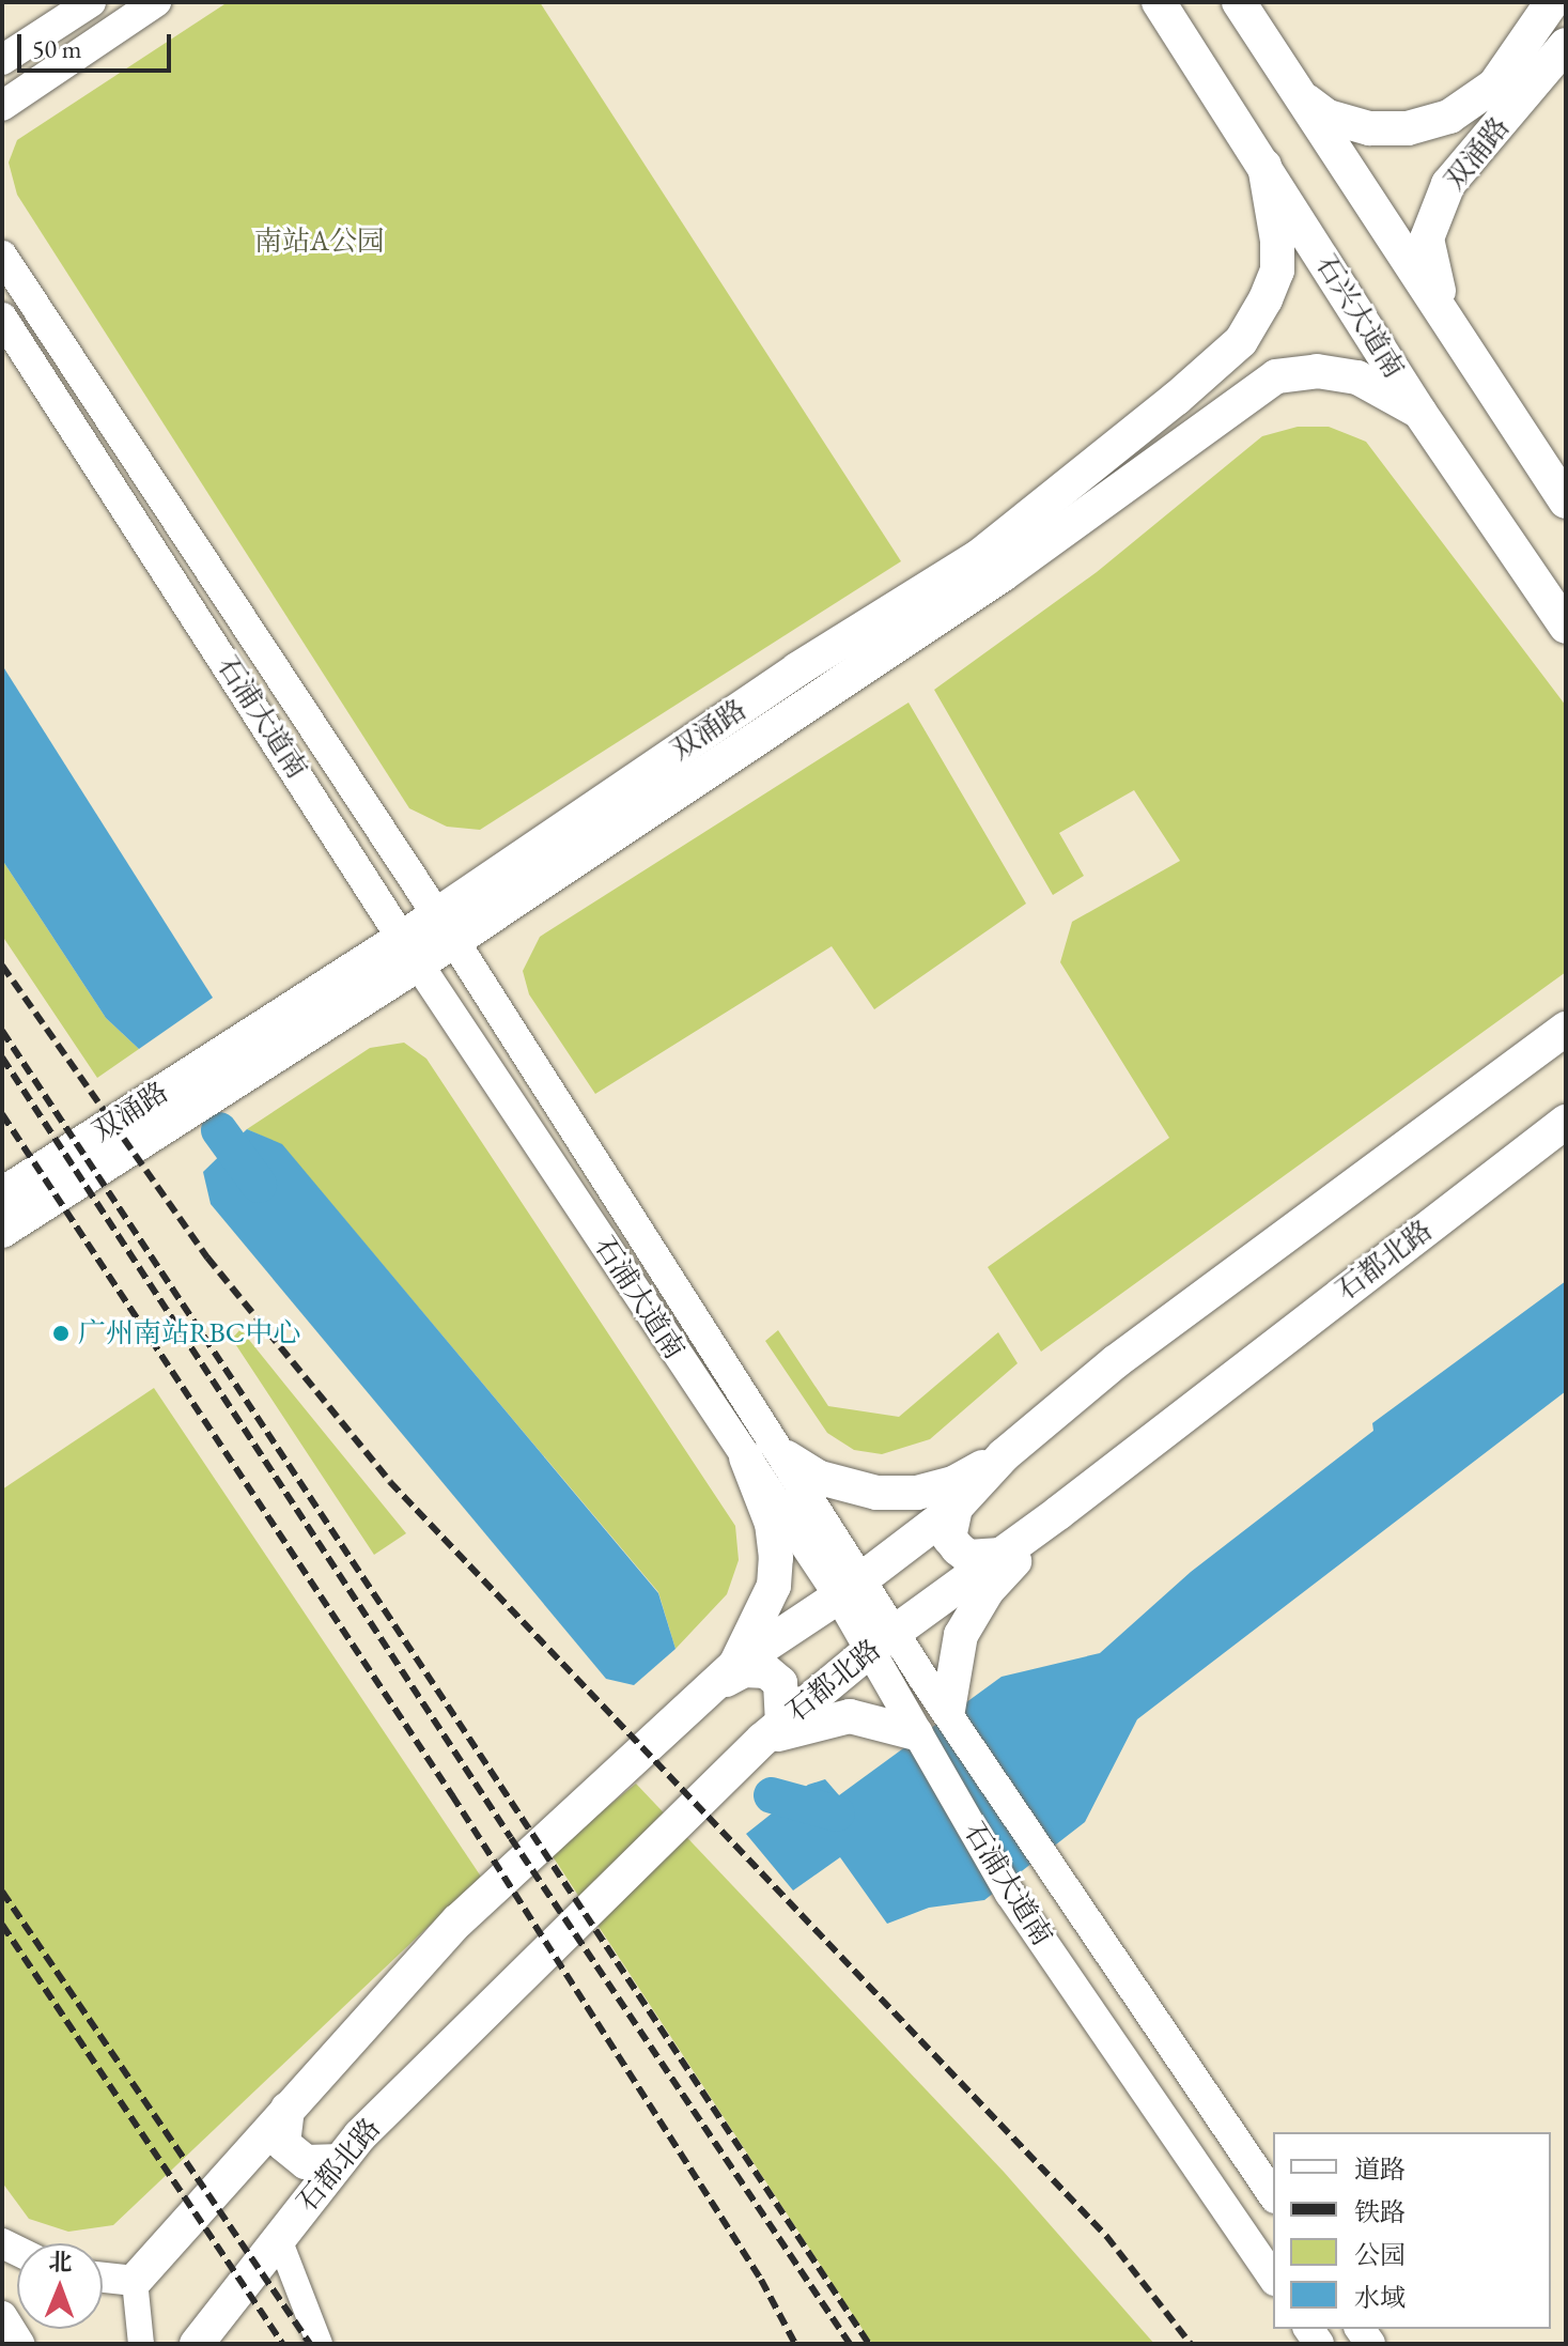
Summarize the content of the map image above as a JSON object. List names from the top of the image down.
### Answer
{
  "streets": {
    "main road": ["双涌路", "石兴大道南", "石都北路"],
    "street": ["石浦大道南"]
  },
  "crossings": [
    ["双涌路", "石兴大道南"],
    ["双涌路", "石浦大道南"],
    ["石浦大道南", "石都北路"]
  ],
  "parks": ["南站A公园"],
  "places": ["广州南站RBC中心"],
  "legend": [
    "道路",
    "铁路",
    "公园",
    "水域"
  ],
  "scale_bar": "50 m",
  "north": "top"
}
